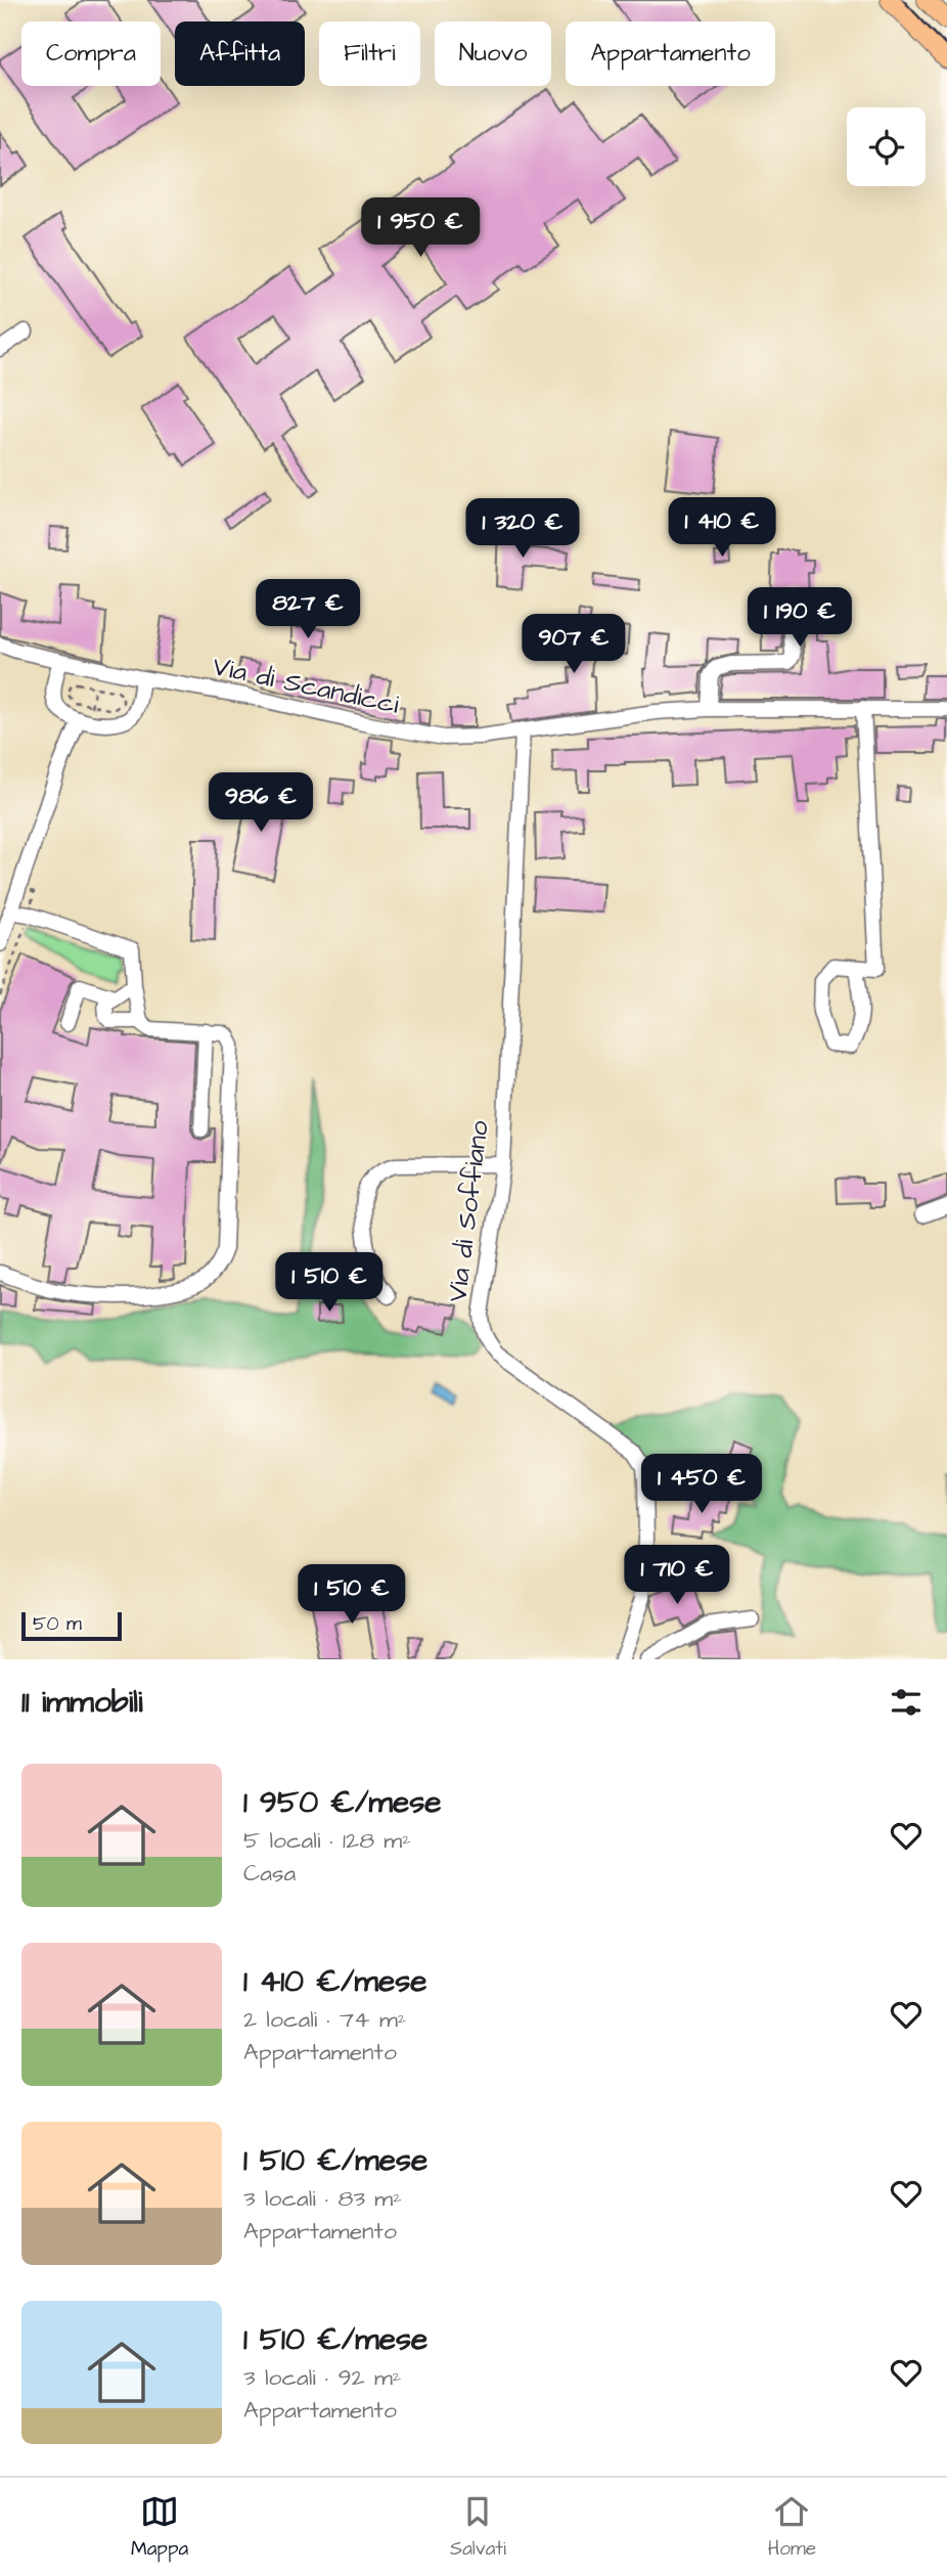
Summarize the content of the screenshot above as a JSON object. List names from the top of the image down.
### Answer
{
  "streets": {
    "street": ["Via di Scandicci", "Via di Soffiano"]
  },
  "crossings": [
    ["Via di Scandicci", "Via di Soffiano"]
  ],
  "scale_bar": "50 m",
  "page": {
    "chip": [
      "Compra",
      "Affitta",
      "Filtri",
      "Nuovo",
      "Appartamento"
    ],
    "price": [
      "1 950 €",
      "1 410 €",
      "1 320 €",
      "827 €",
      "1 190 €",
      "907 €",
      "986 €",
      "1 510 €",
      "1 450 €",
      "1 710 €",
      "1 510 €"
    ],
    "scale": "50 m",
    "heading": "11 immobili",
    "list": [
      {
        "name": "1 950 €/mese",
        "note": "5 locali · 128 m² · Casa"
      },
      {
        "name": "1 410 €/mese",
        "note": "2 locali · 74 m² · Appartamento"
      },
      {
        "name": "1 510 €/mese",
        "note": "3 locali · 83 m² · Appartamento"
      },
      {
        "name": "1 510 €/mese",
        "note": "3 locali · 92 m² · Appartamento"
      }
    ],
    "tabs": ["Mappa", "Salvati", "Home"]
  }
}
